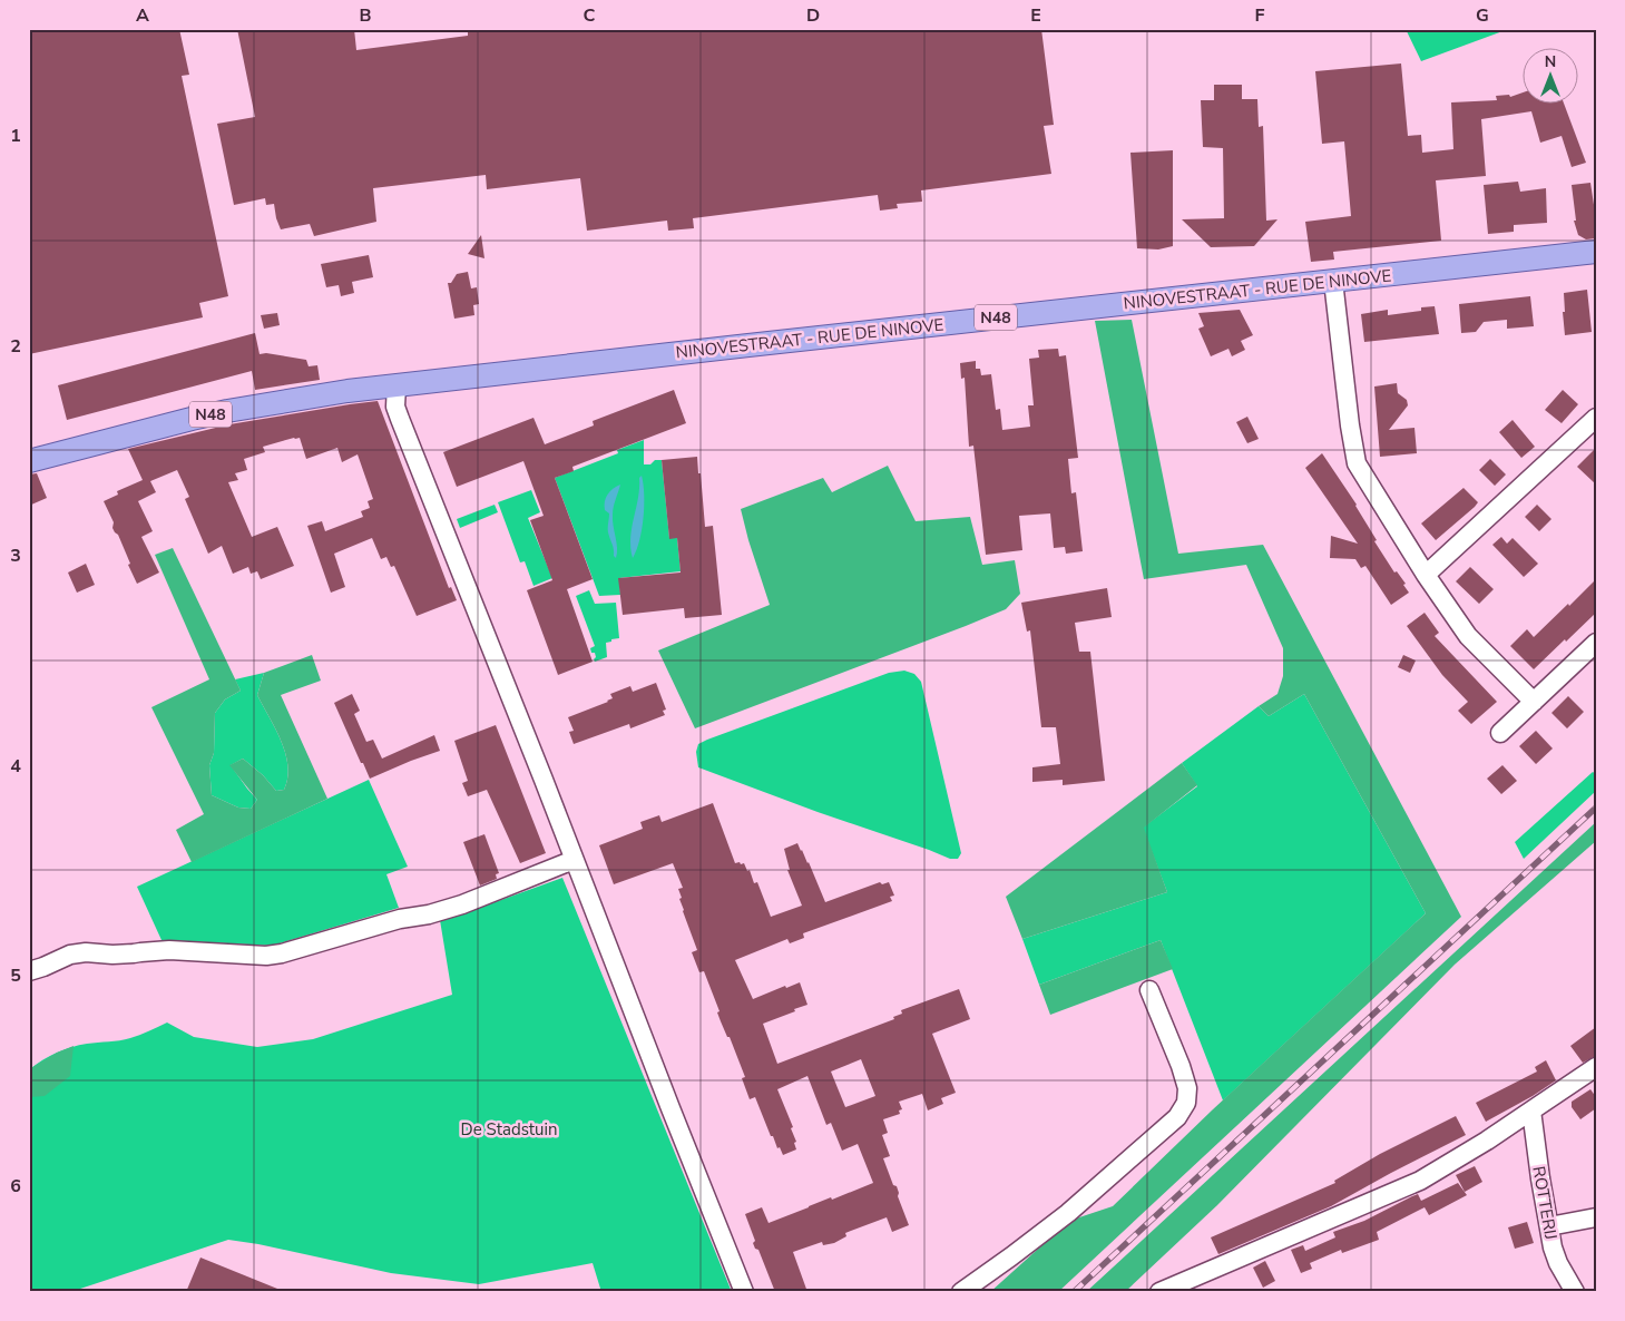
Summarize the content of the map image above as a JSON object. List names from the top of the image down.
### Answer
{
  "streets": {
    "main road": ["NINOVESTRAAT - RUE DE NINOVE", "N48"],
    "street": ["ROTTERIJ"]
  },
  "parks": ["De Stadstuin"],
  "north": "top",
  "grid": {
    "columns": [
      "A",
      "B",
      "C",
      "D",
      "E",
      "F",
      "G"
    ],
    "rows": [
      "1",
      "2",
      "3",
      "4",
      "5",
      "6"
    ]
  }
}
